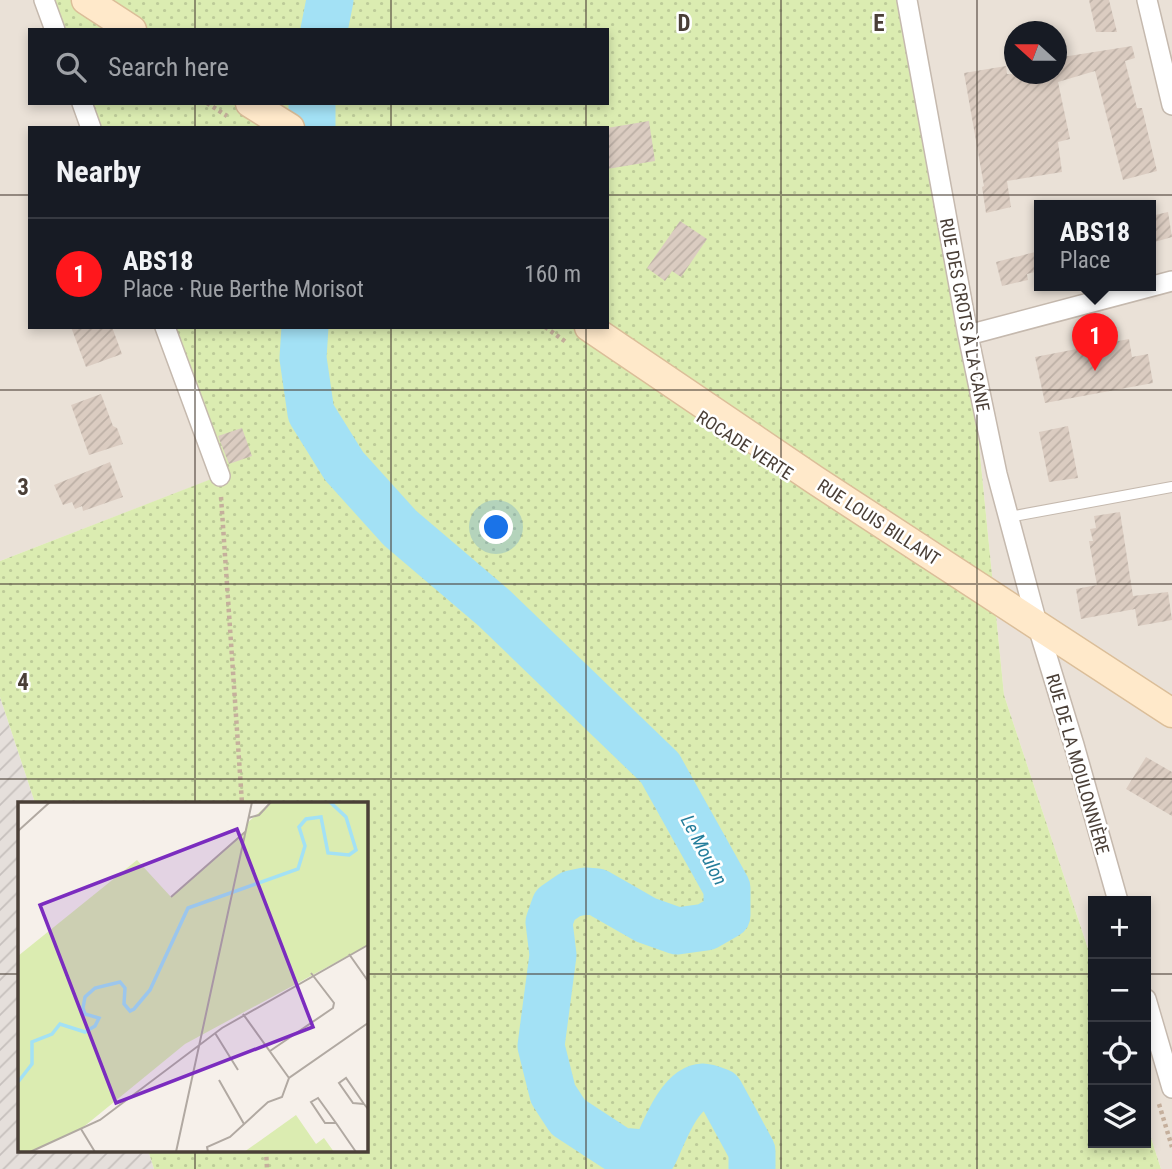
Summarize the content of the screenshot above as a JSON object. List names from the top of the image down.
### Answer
{
  "streets": {
    "street": ["RUE DES CROTS À LA CANE", "RUE LOUIS BILLANT", "RUE DE LA MOULONNIÈRE"]
  },
  "crossings": [
    ["RUE DES CROTS À LA CANE", "RUE LOUIS BILLANT"],
    ["RUE DES CROTS À LA CANE", "RUE DE LA MOULONNIÈRE"],
    ["RUE LOUIS BILLANT", "RUE DE LA MOULONNIÈRE"]
  ],
  "water": ["Le Moulon"],
  "north": "left",
  "page": {
    "search": "Search here",
    "heading": "Nearby",
    "popup": ["ABS18", "Place"],
    "list": [
      {
        "mark": "1",
        "name": "ABS18",
        "note": "Place · Rue Berthe Morisot",
        "value": "160 m"
      }
    ],
    "pins": "1",
    "map_buttons": ["+", "−"]
  },
  "grid": {
    "columns": ["D", "E"],
    "rows": ["3", "4"]
  }
}
